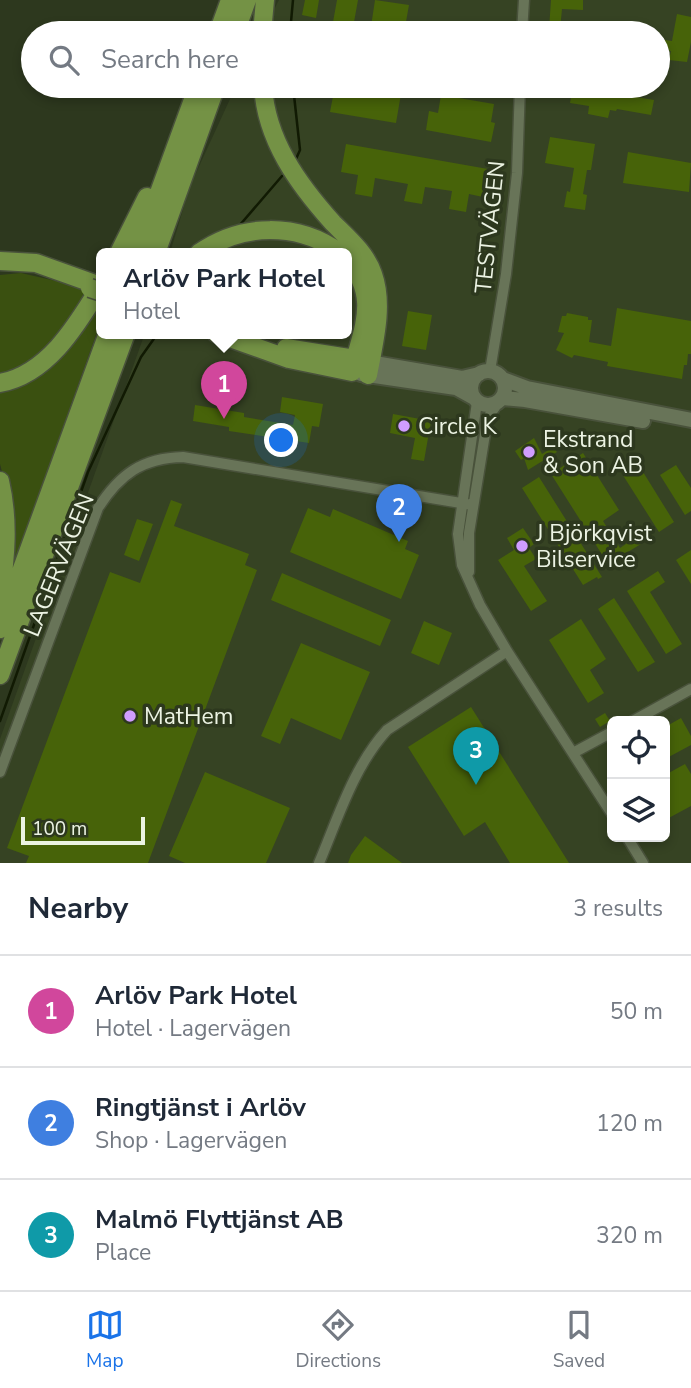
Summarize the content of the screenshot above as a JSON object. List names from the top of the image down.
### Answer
{
  "streets": {
    "street": ["TESTVÄGEN", "LAGERVÄGEN"]
  },
  "places": [
    "Circle K",
    "Ekstrand & Son AB",
    "J Björkqvist Bilservice",
    "MatHem"
  ],
  "scale_bar": "100 m",
  "page": {
    "search": "Search here",
    "popup": ["Arlöv Park Hotel", "Hotel"],
    "pins": ["1", "2", "3"],
    "scale": "100 m",
    "heading": ["Nearby", "3 results"],
    "list": [
      {
        "mark": "1",
        "name": "Arlöv Park Hotel",
        "note": "Hotel · Lagervägen",
        "value": "50 m"
      },
      {
        "mark": "2",
        "name": "Ringtjänst i Arlöv",
        "note": "Shop · Lagervägen",
        "value": "120 m"
      },
      {
        "mark": "3",
        "name": "Malmö Flyttjänst AB",
        "note": "Place",
        "value": "320 m"
      }
    ],
    "nav": ["Map", "Directions", "Saved"]
  }
}
